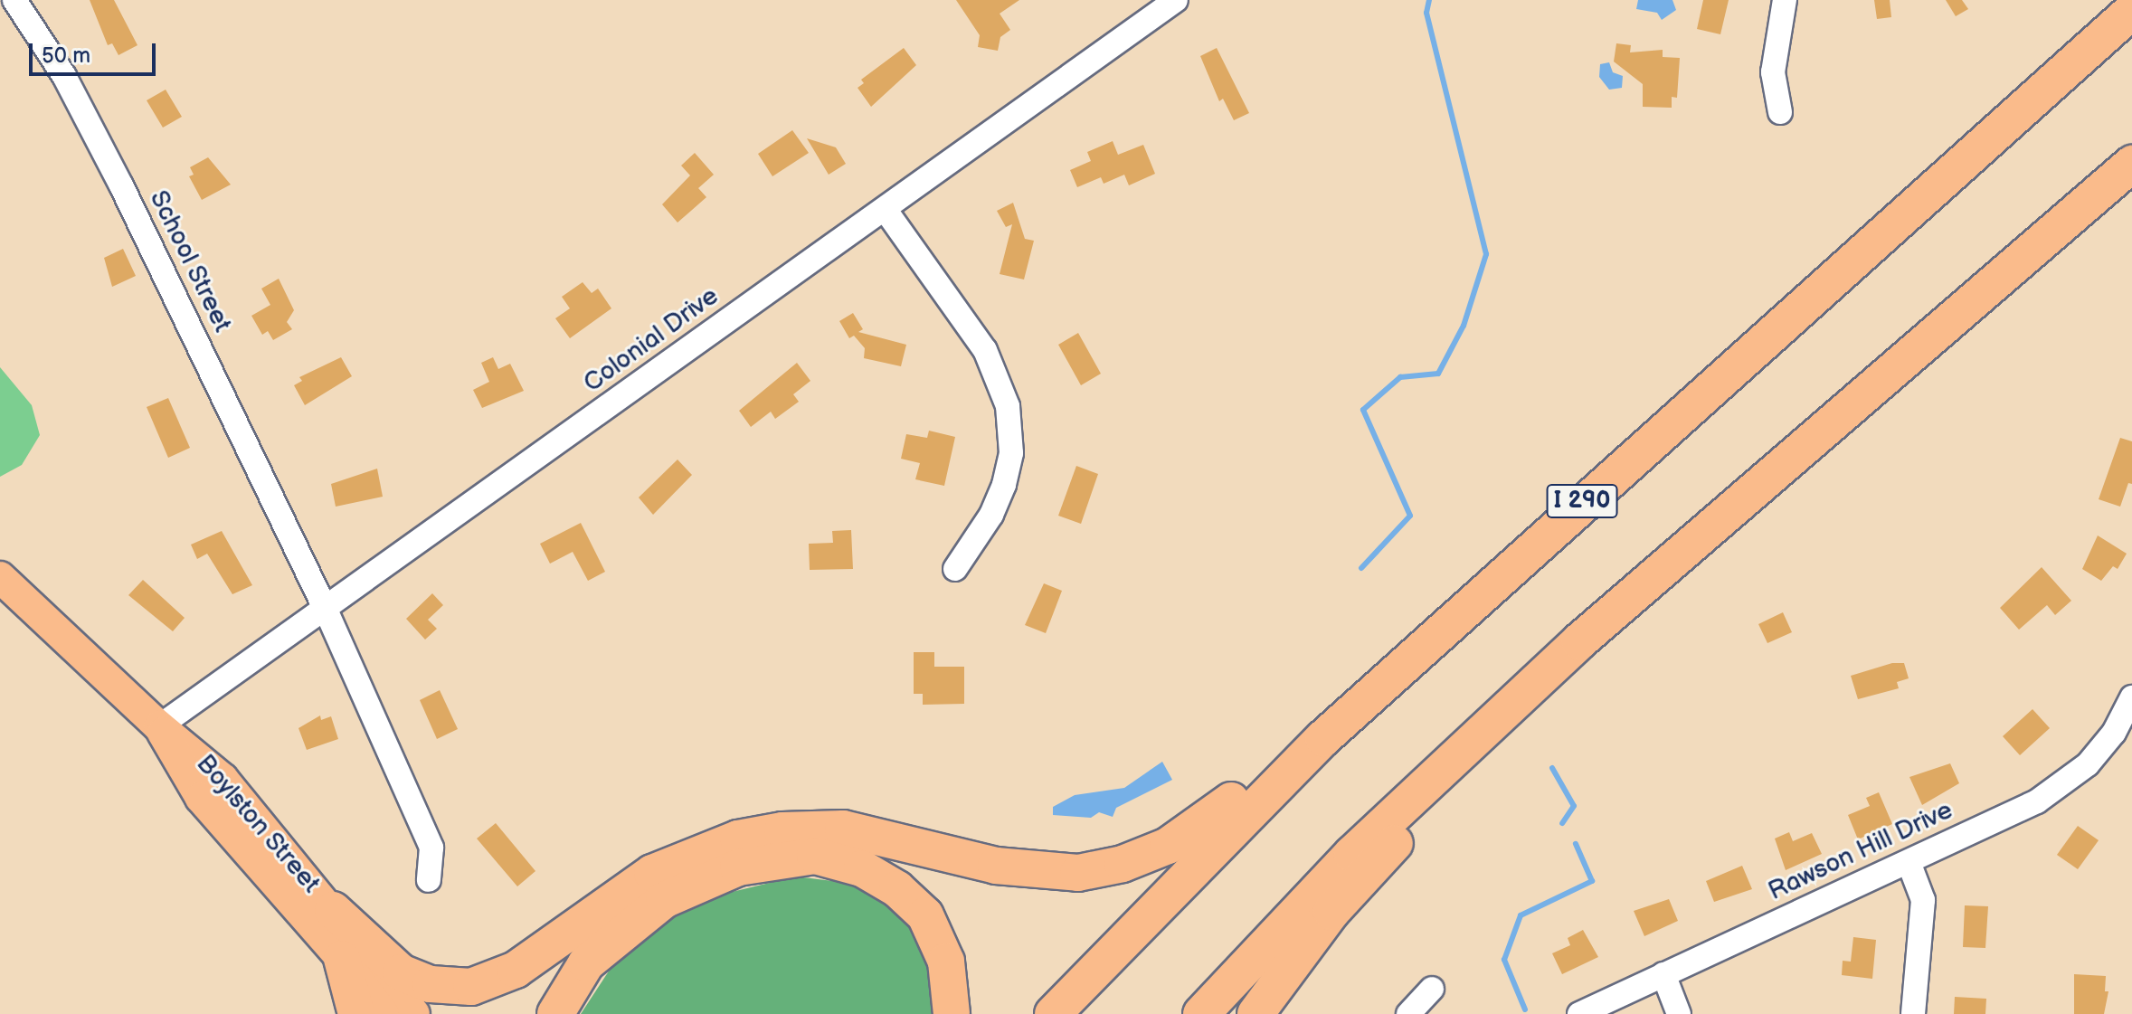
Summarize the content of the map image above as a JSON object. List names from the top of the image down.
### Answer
{
  "streets": {
    "highway": ["I 290"],
    "main road": ["Boylston Street"],
    "street": ["School Street", "Colonial Drive", "Rawson Hill Drive"]
  },
  "crossings": [
    ["School Street", "Colonial Drive"],
    ["Colonial Drive", "Boylston Street"]
  ],
  "scale_bar": "50 m"
}
